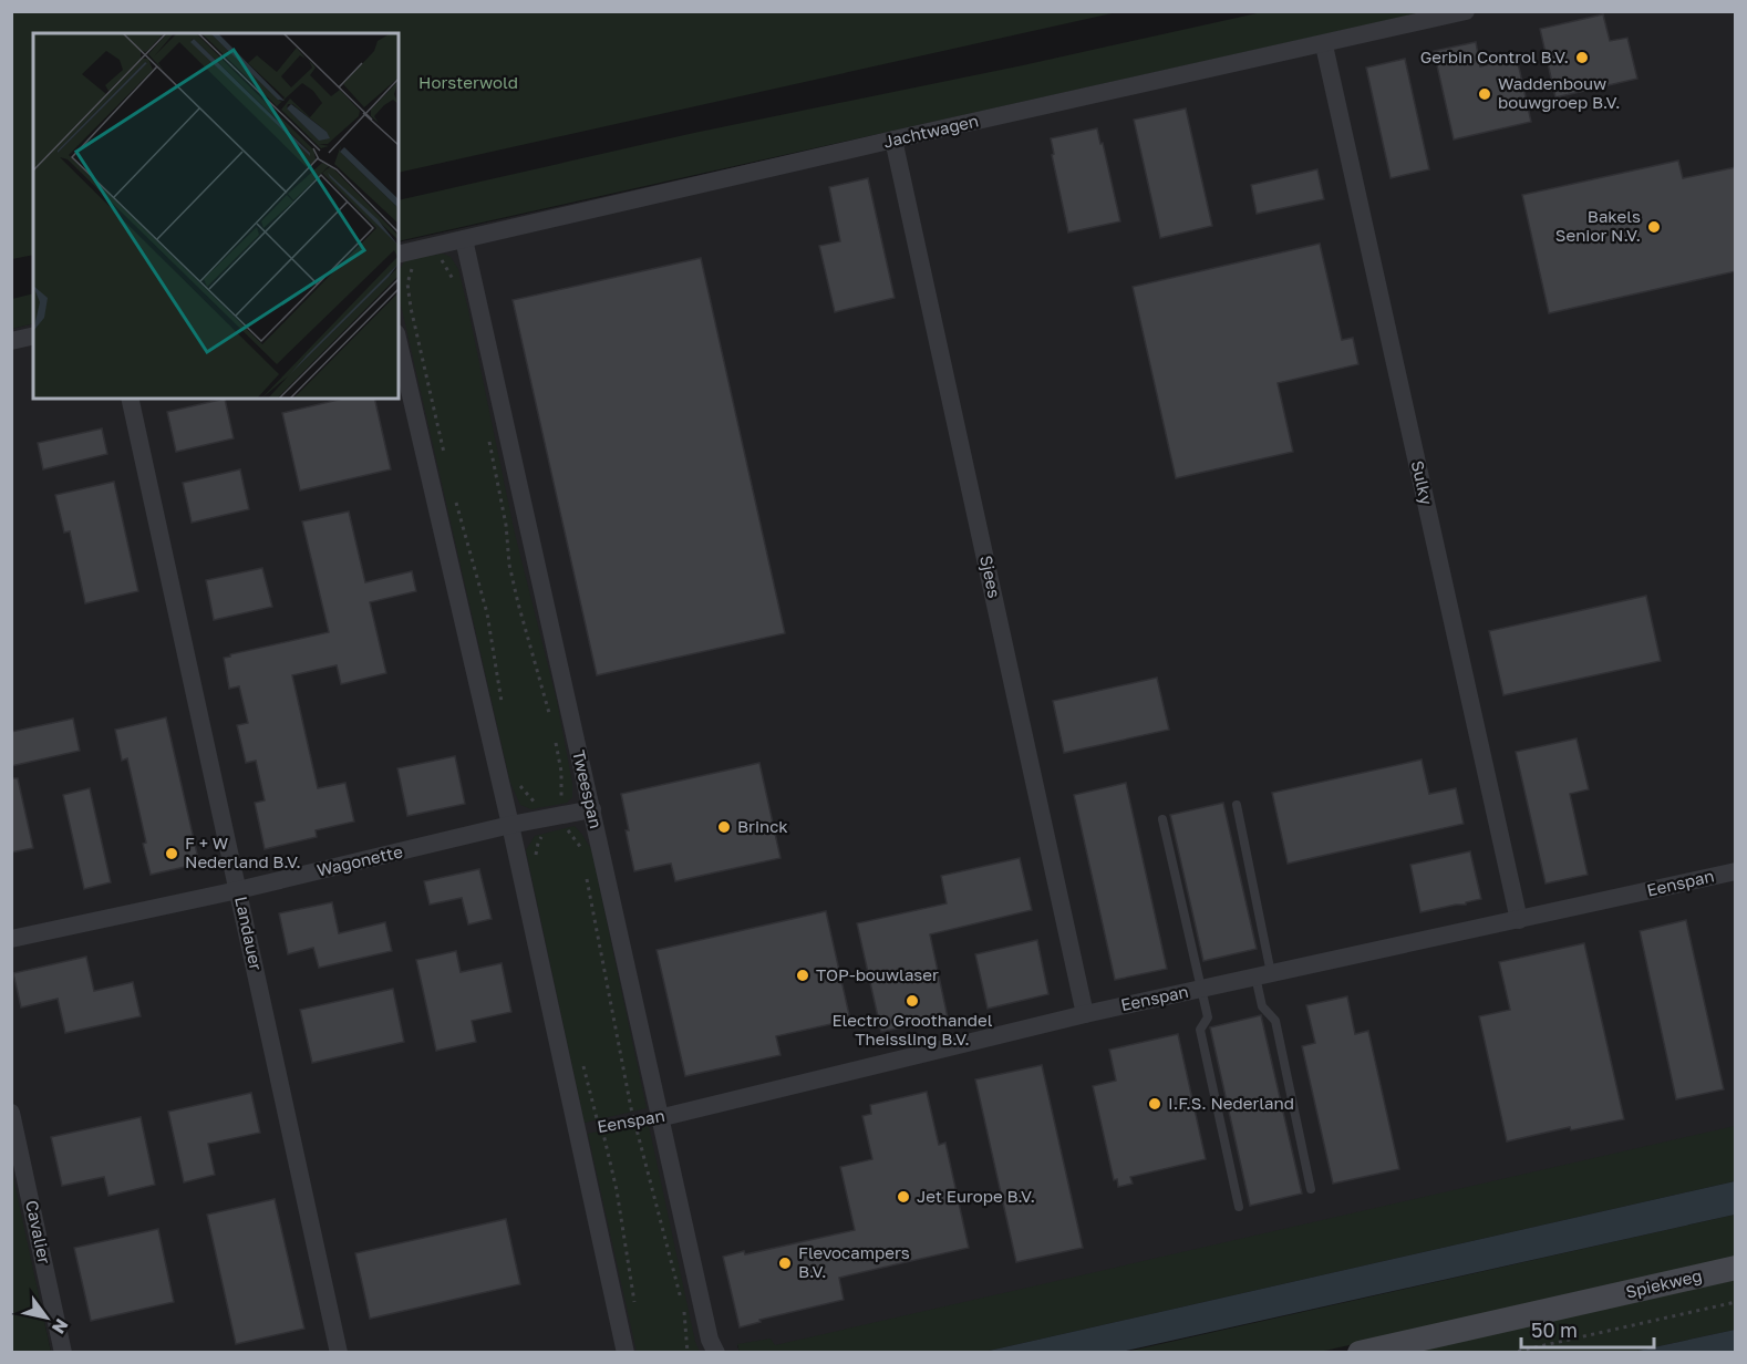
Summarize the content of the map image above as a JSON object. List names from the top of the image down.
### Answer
{
  "streets": {
    "main road": ["Spiekweg"],
    "street": [
      "Jachtwagen",
      "Sulky",
      "Sjees",
      "Tweespan",
      "Wagonette",
      "Eenspan",
      "Landauer",
      "Cavalier"
    ]
  },
  "crossings": [
    ["Jachtwagen", "Sulky"],
    ["Jachtwagen", "Sjees"],
    ["Jachtwagen", "Tweespan"],
    ["Sulky", "Eenspan"],
    ["Sjees", "Eenspan"],
    ["Tweespan", "Wagonette"],
    ["Tweespan", "Eenspan"],
    ["Wagonette", "Landauer"]
  ],
  "parks": ["Horsterwold"],
  "places": [
    "Gerbin Control B.V.",
    "Waddenbouw bouwgroep B.V.",
    "Bakels Senior N.V.",
    "Brinck",
    "F + W Nederland B.V.",
    "TOP-bouwlaser",
    "Electro Groothandel Theissling B.V.",
    "I.F.S. Nederland",
    "Jet Europe B.V.",
    "Flevocampers B.V."
  ],
  "scale_bar": "50 m",
  "north": "bottom right"
}
